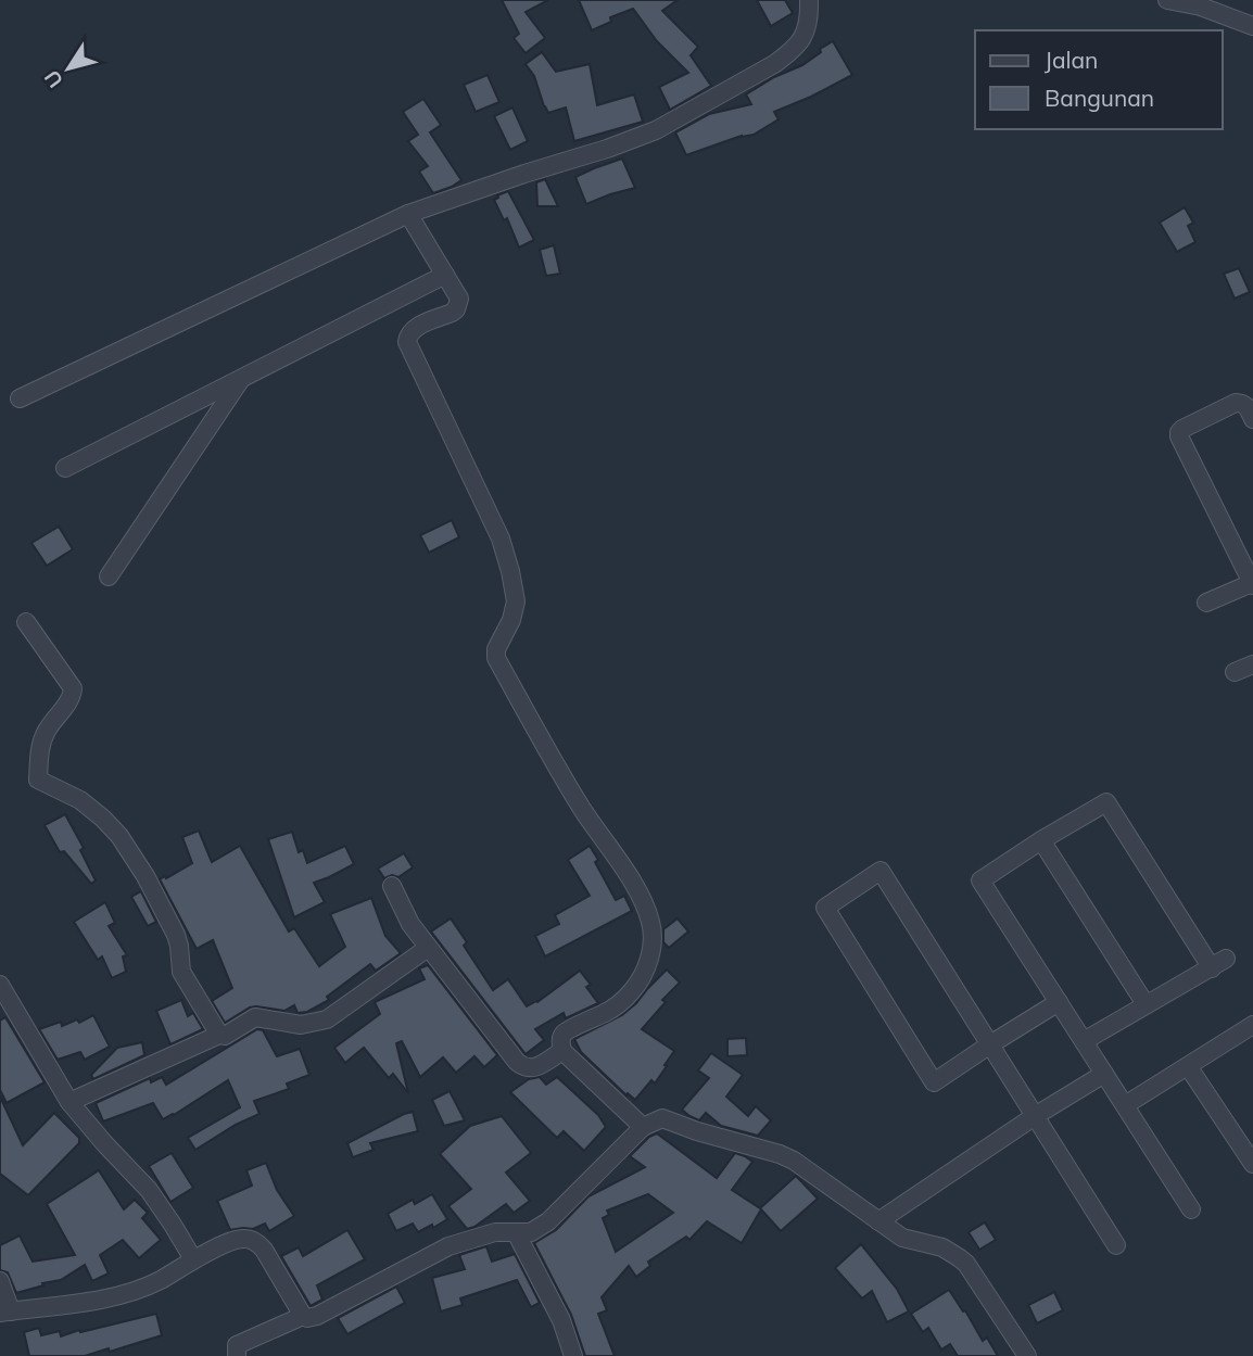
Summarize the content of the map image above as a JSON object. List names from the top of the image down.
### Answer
{
  "legend": ["Jalan", "Bangunan"],
  "north": "bottom left"
}
